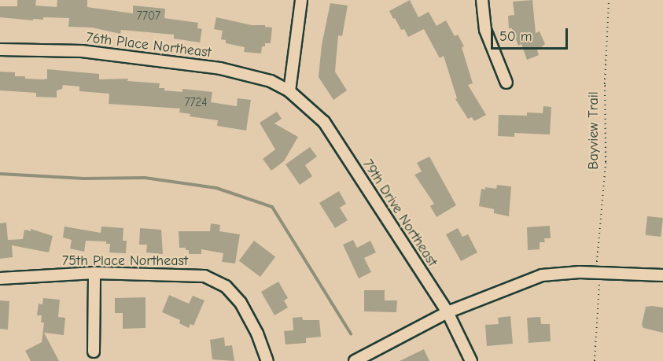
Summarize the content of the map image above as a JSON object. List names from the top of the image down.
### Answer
{
  "streets": {
    "street": ["76th Place Northeast", "79th Drive Northeast", "75th Place Northeast"],
    "path": ["Bayview Trail"]
  },
  "crossings": [
    ["76th Place Northeast", "79th Drive Northeast"]
  ],
  "house_numbers": ["7707", "7724"],
  "scale_bar": "50 m"
}
